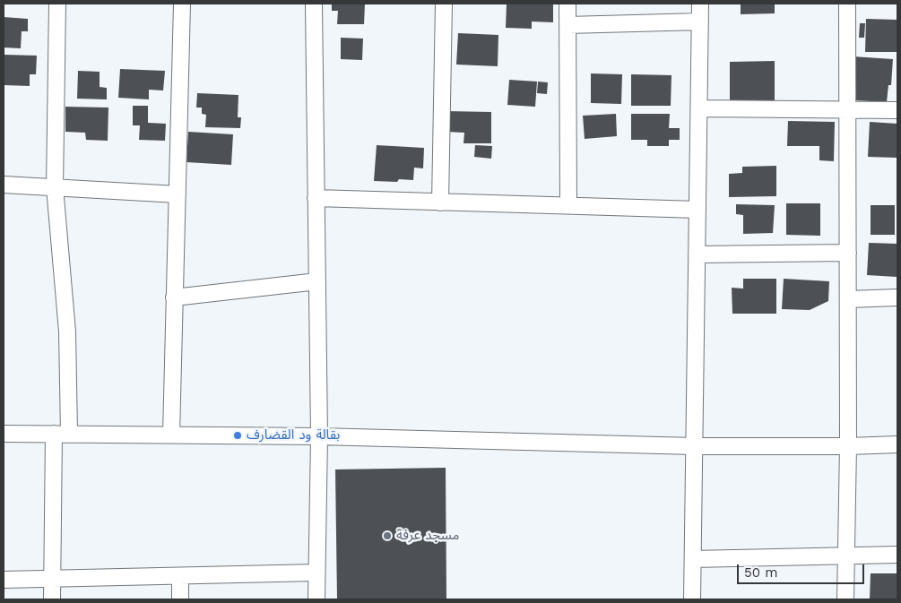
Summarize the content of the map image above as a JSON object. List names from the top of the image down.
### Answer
{
  "places": ["بقالة ود القضارف", "مسجد عرفة"],
  "scale_bar": "50 m"
}
